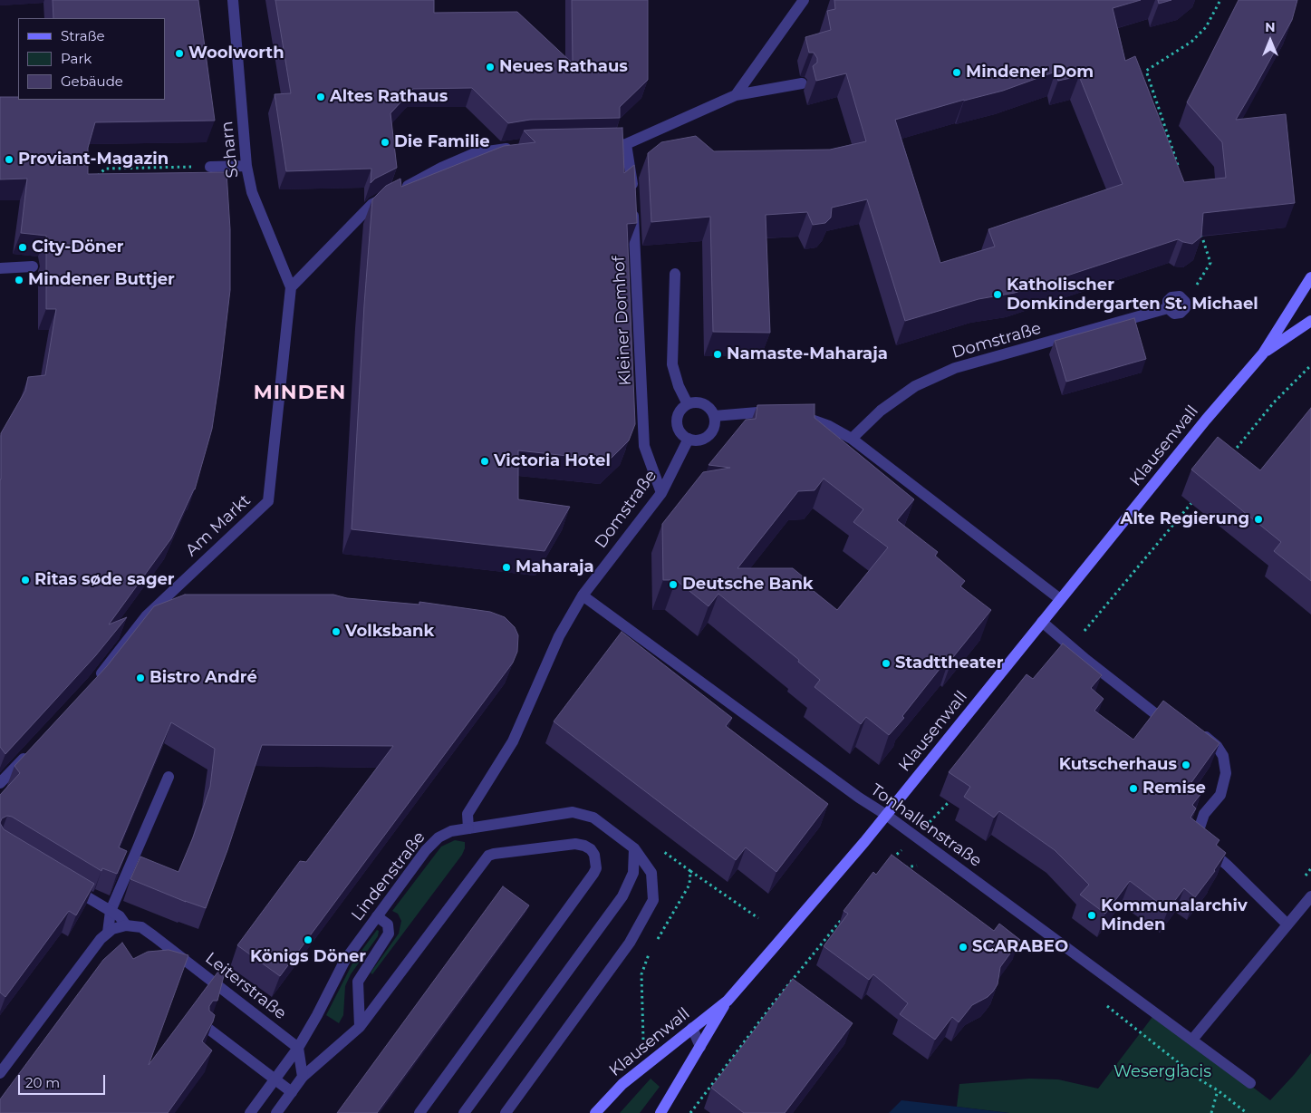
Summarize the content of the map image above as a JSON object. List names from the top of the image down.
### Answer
{
  "streets": {
    "main road": ["Klausenwall"],
    "street": [
      "Scharn",
      "Kleiner Domhof",
      "Domstraße",
      "Am Markt",
      "Tonhallenstraße",
      "Lindenstraße",
      "Leiterstraße"
    ]
  },
  "crossings": [
    ["Scharn", "Am Markt"],
    ["Kleiner Domhof", "Domstraße"],
    ["Domstraße", "Tonhallenstraße"],
    ["Klausenwall", "Tonhallenstraße"],
    ["Lindenstraße", "Leiterstraße"]
  ],
  "districts": ["MINDEN"],
  "parks": ["Weserglacis"],
  "places": [
    "Woolworth",
    "Neues Rathaus",
    "Mindener Dom",
    "Altes Rathaus",
    "Die Familie",
    "Proviant-Magazin",
    "City-Döner",
    "Mindener Buttjer",
    "Katholischer Domkindergarten St. Michael",
    "Namaste-Maharaja",
    "Victoria Hotel",
    "Alte Regierung",
    "Maharaja",
    "Ritas søde sager",
    "Deutsche Bank",
    "Volksbank",
    "Stadttheater",
    "Bistro André",
    "Kutscherhaus",
    "Remise",
    "Kommunalarchiv Minden",
    "Königs Döner",
    "SCARABEO"
  ],
  "legend": ["Straße", "Park", "Gebäude"],
  "scale_bar": "20 m",
  "north": "top"
}
